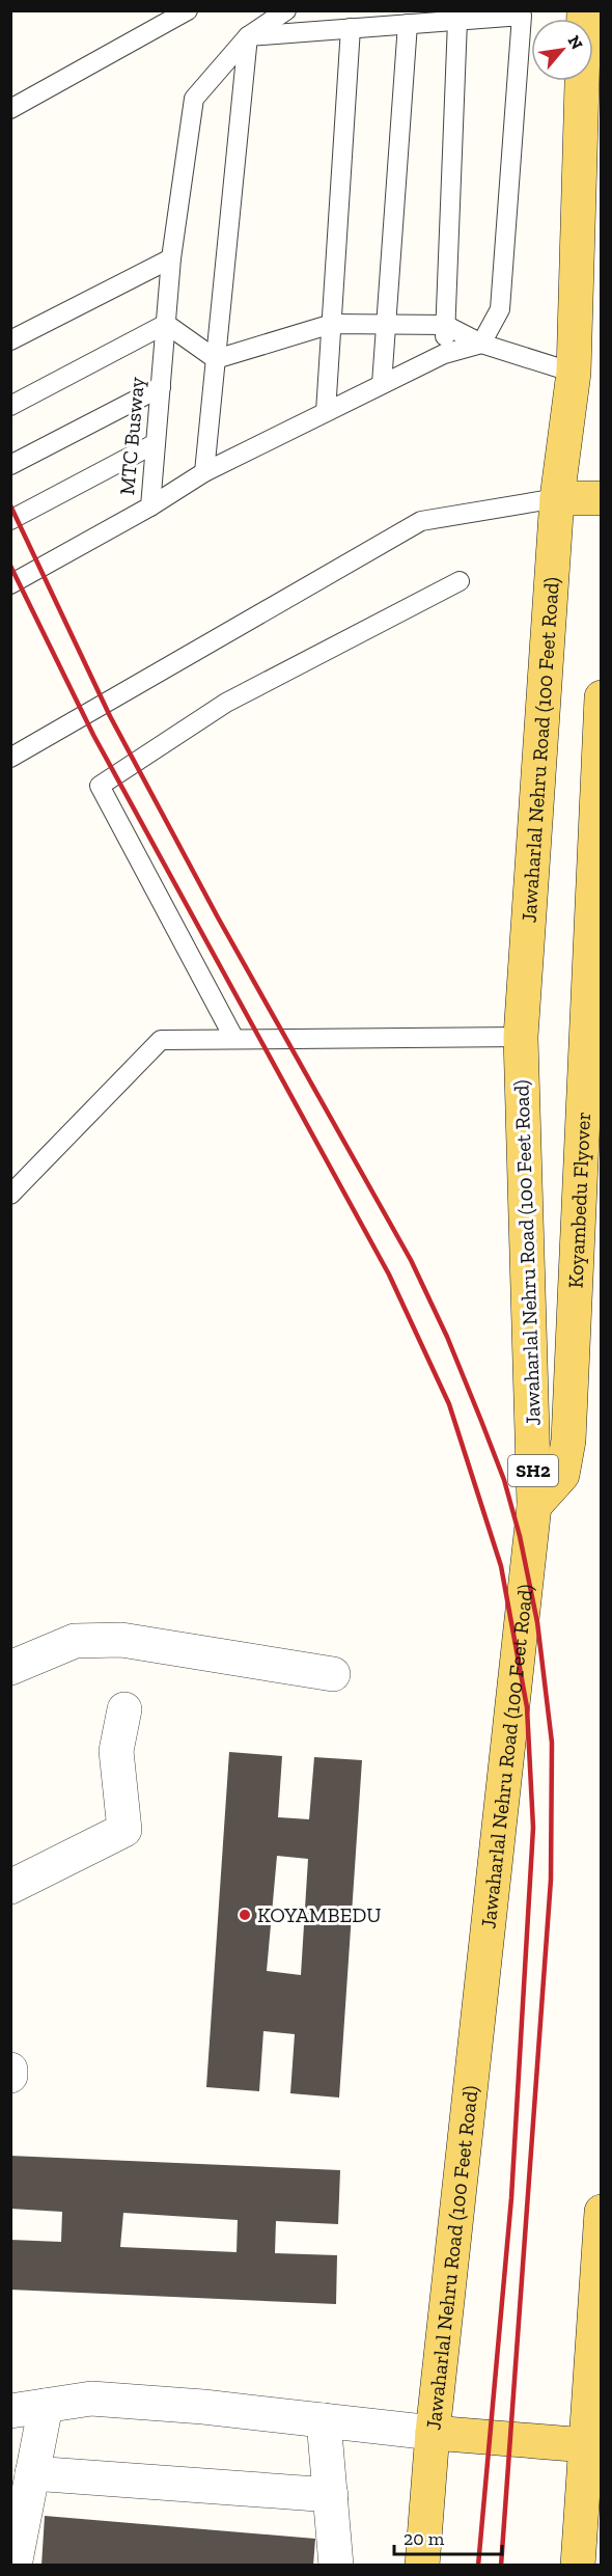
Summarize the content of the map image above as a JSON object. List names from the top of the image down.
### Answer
{
  "streets": {
    "main road": ["Jawaharlal Nehru Road (100 Feet Road)", "Koyambedu Flyover", "SH2"],
    "lane": ["MTC Busway"]
  },
  "crossings": [
    ["Jawaharlal Nehru Road (100 Feet Road)", "Koyambedu Flyover"]
  ],
  "places": ["KOYAMBEDU"],
  "scale_bar": "20 m",
  "north": "top right"
}
